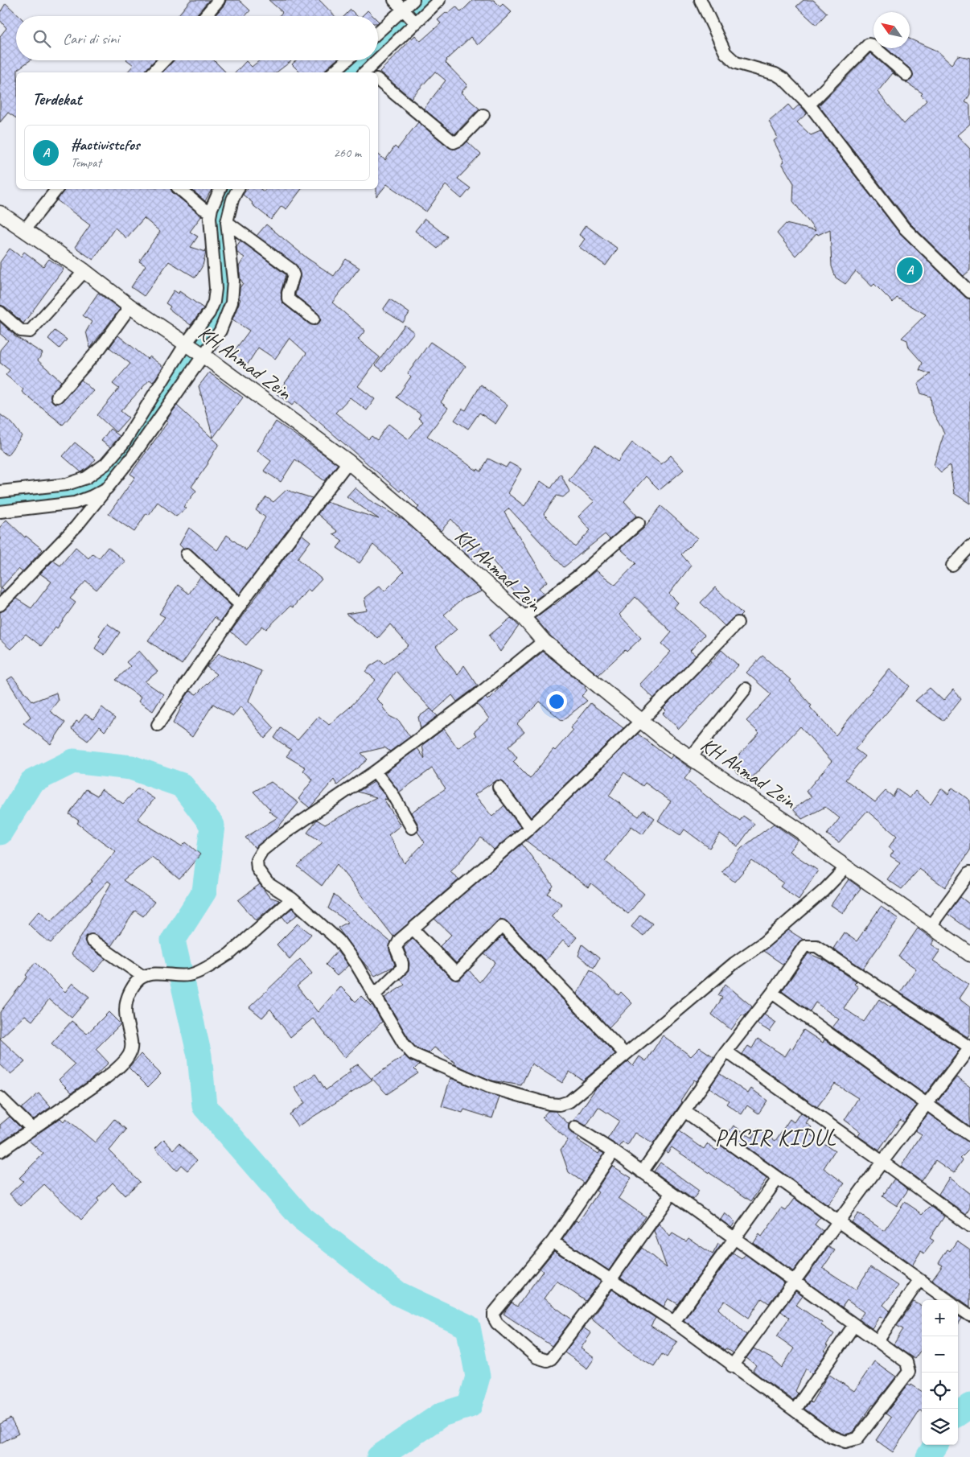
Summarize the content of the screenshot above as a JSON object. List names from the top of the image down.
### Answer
{
  "streets": {
    "street": ["KH Ahmad Zein"]
  },
  "districts": ["PASIR KIDUL"],
  "north": "top left",
  "page": {
    "search": "Cari di sini",
    "heading": "Terdekat",
    "list": [
      {
        "mark": "A",
        "name": "#activistcfos",
        "note": "Tempat",
        "value": "260 m"
      }
    ],
    "pins": "A",
    "map_buttons": ["+", "−"]
  }
}
